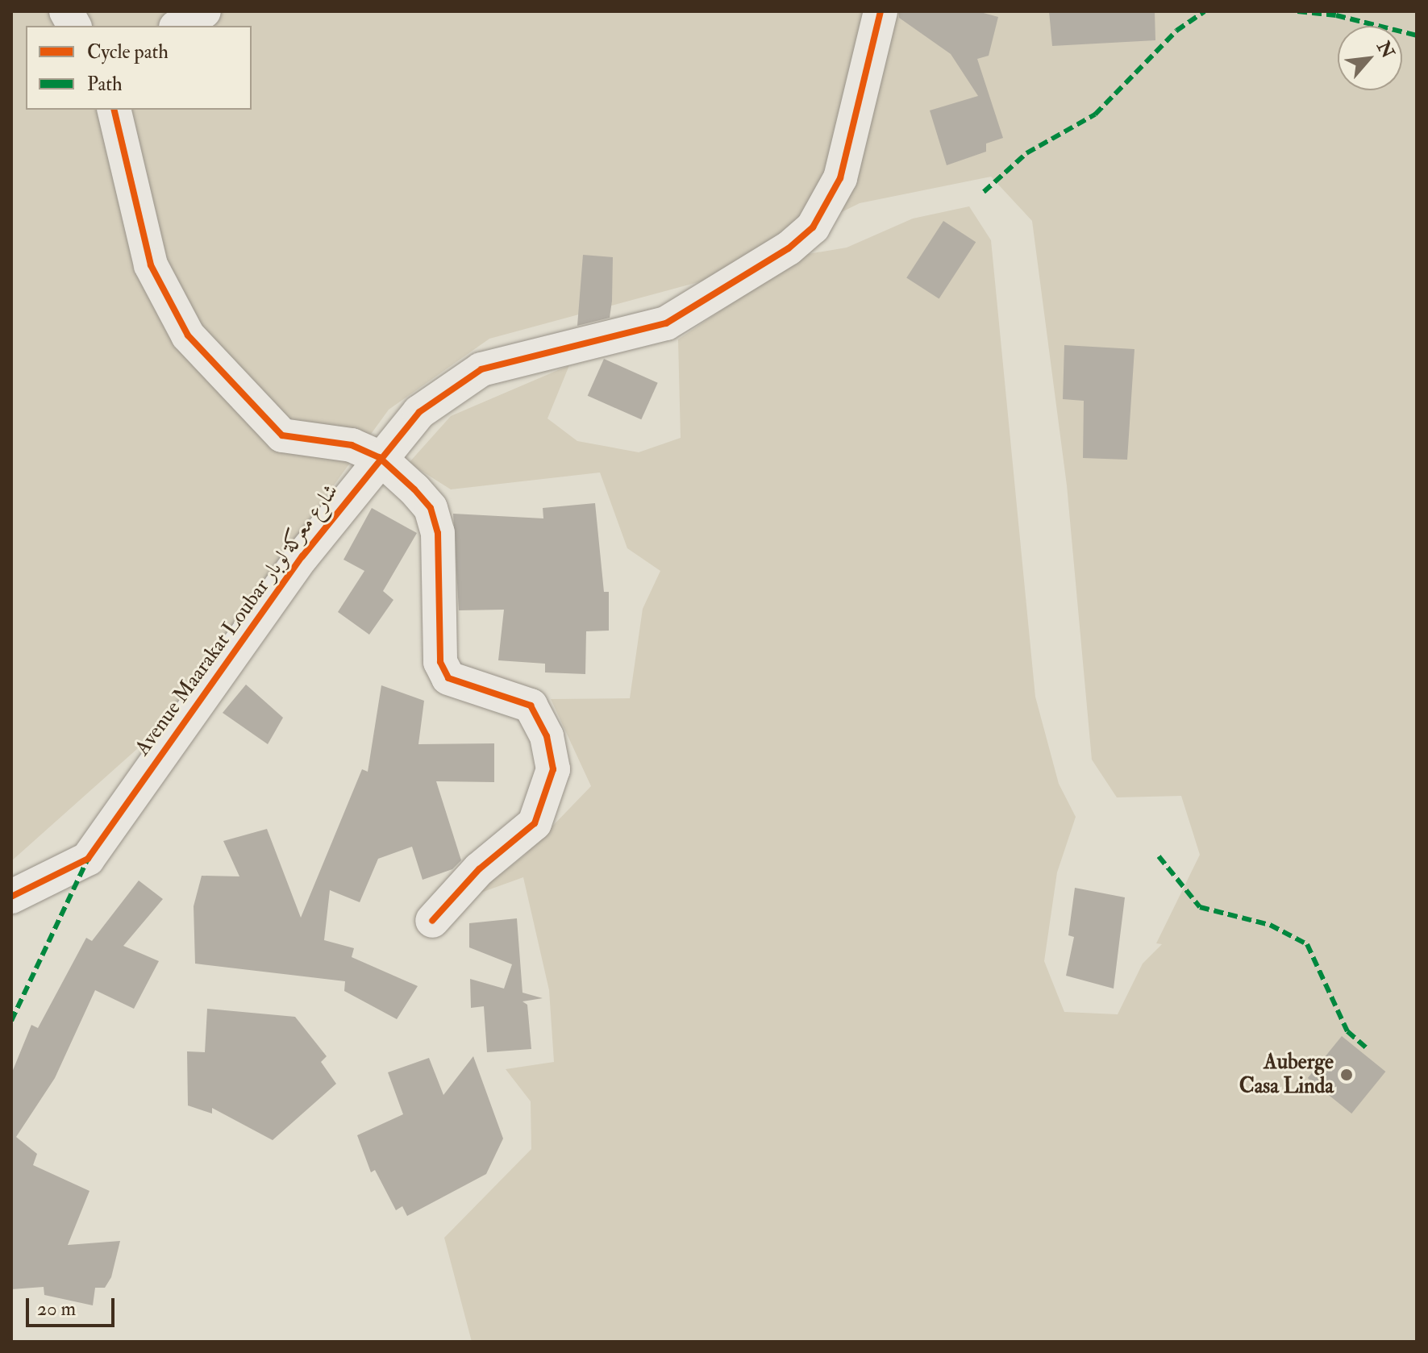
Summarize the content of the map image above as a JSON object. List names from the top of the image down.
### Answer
{
  "streets": {
    "street": ["Avenue Maarakat Loubar شارع معركة لوبار"]
  },
  "places": ["Auberge Casa Linda"],
  "legend": ["Cycle path", "Path"],
  "scale_bar": "20 m",
  "north": "top right"
}
